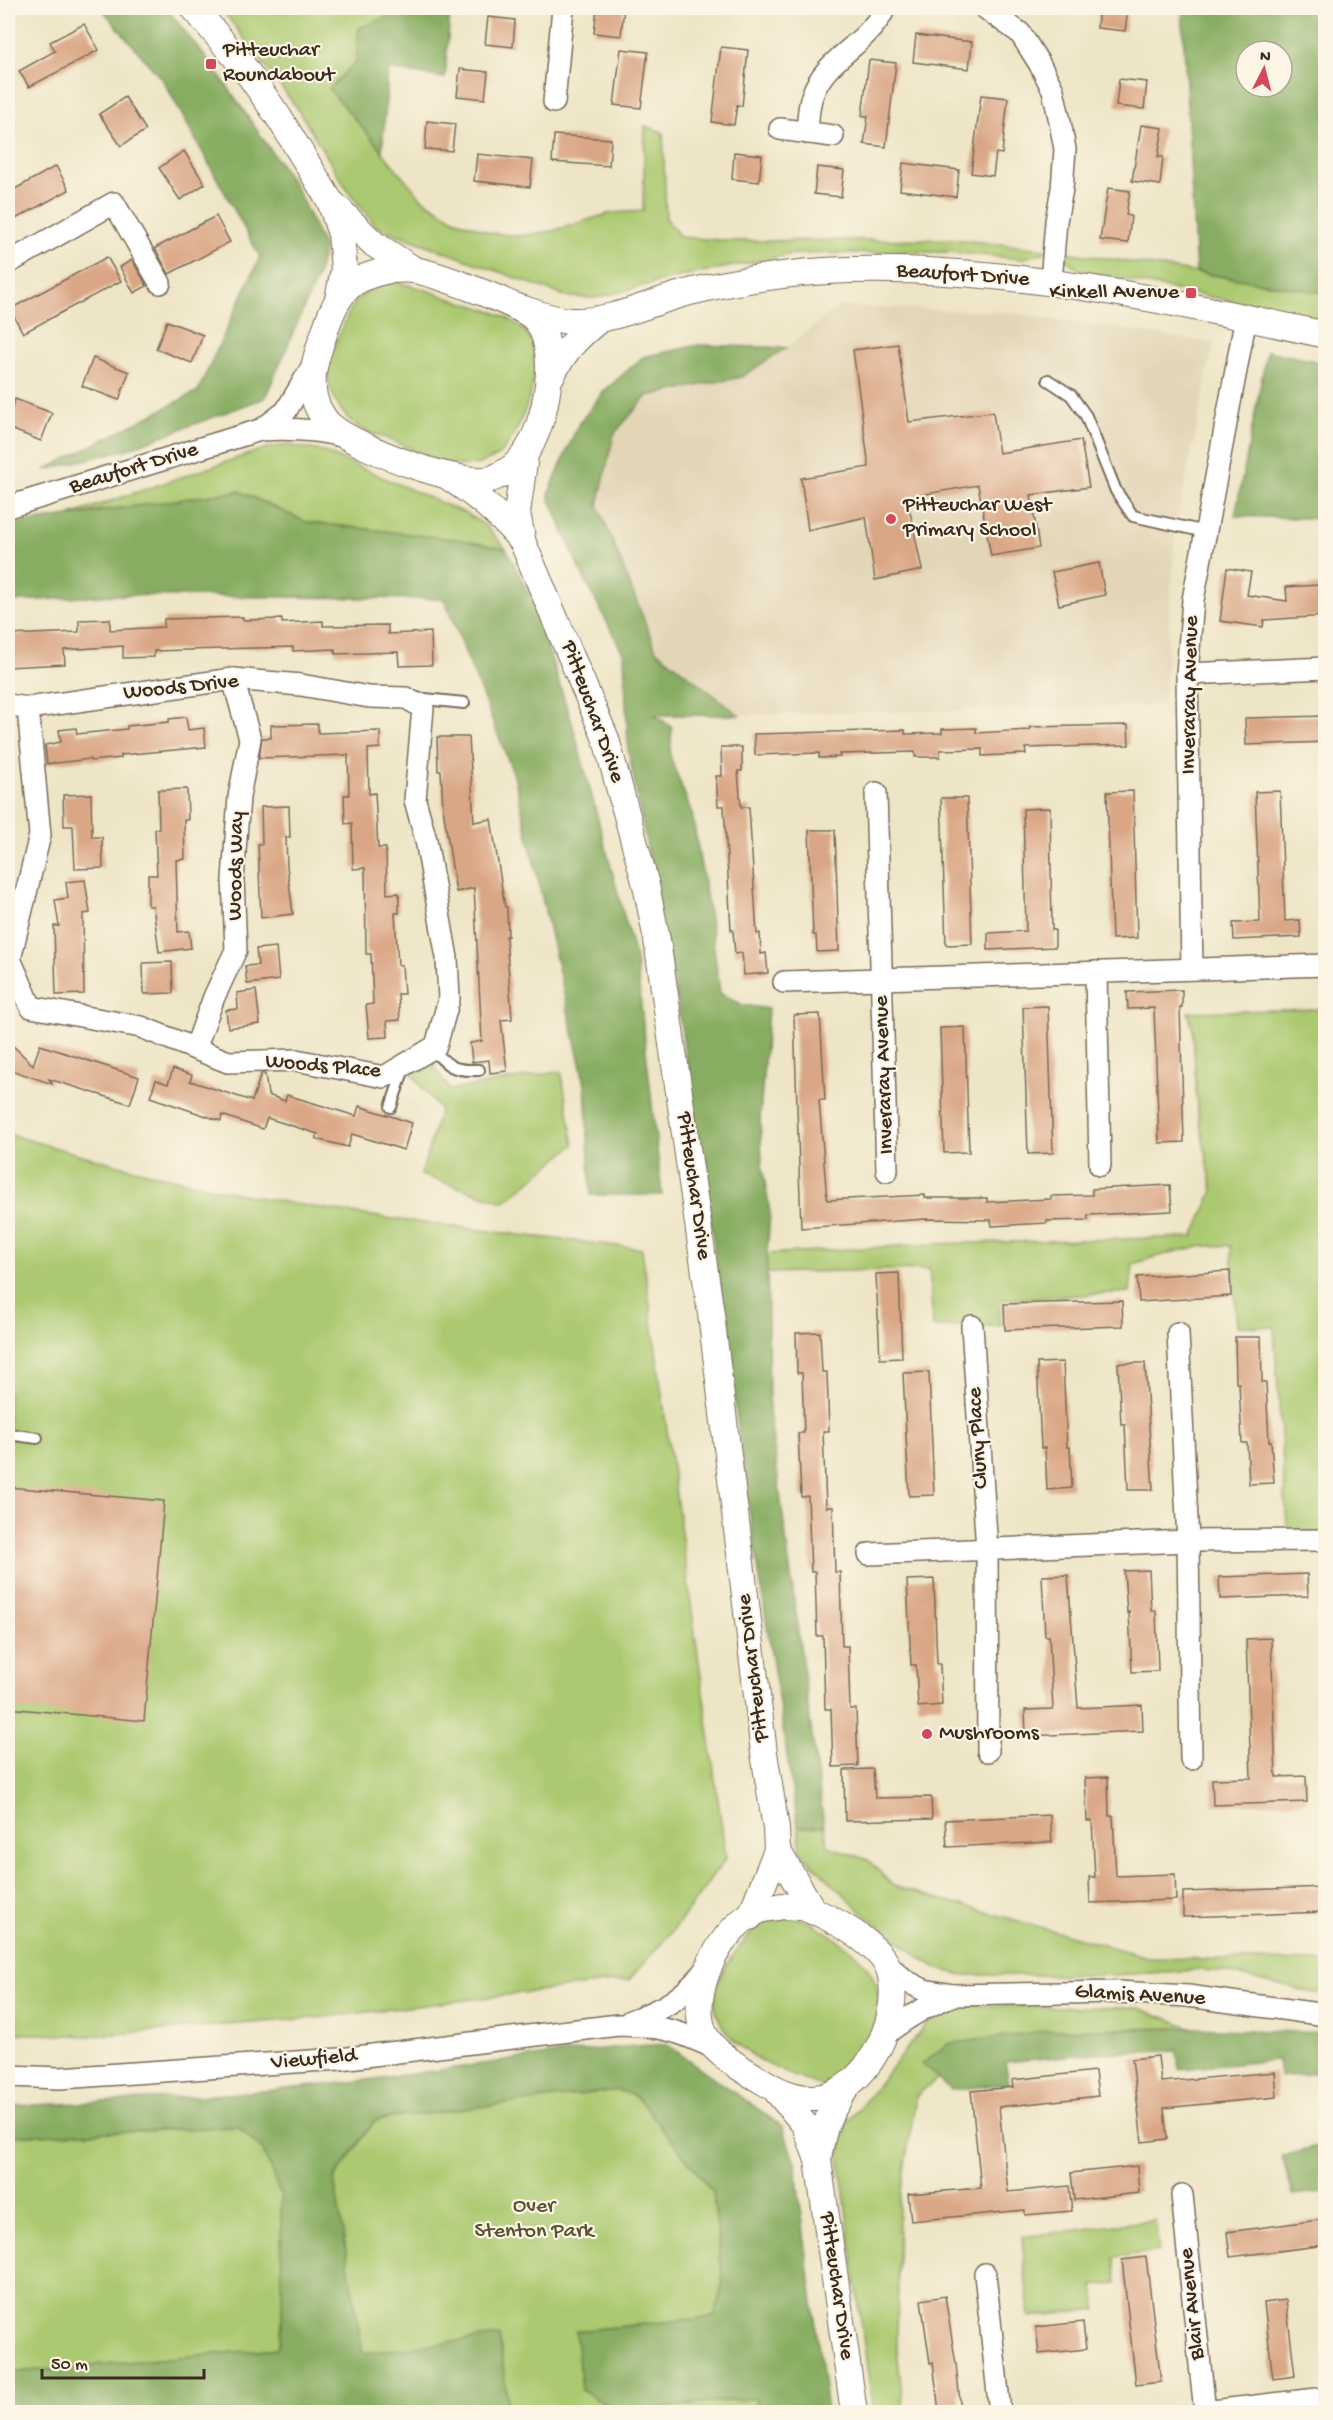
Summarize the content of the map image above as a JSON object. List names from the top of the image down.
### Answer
{
  "streets": {
    "street": [
      "Beaufort Drive",
      "Woods Drive",
      "Inveraray Avenue",
      "Pitteuchar Drive",
      "Woods Way",
      "Woods Place",
      "Cluny Place",
      "Glamis Avenue",
      "Viewfield",
      "Blair Avenue"
    ]
  },
  "crossings": [
    ["Beaufort Drive", "Inveraray Avenue"],
    ["Woods Drive", "Woods Way"],
    ["Woods Drive", "Woods Place"],
    ["Pitteuchar Drive", "Glamis Avenue"],
    ["Pitteuchar Drive", "Viewfield"],
    ["Woods Way", "Woods Place"],
    ["Glamis Avenue", "Viewfield"]
  ],
  "parks": ["Over Stenton Park"],
  "places": {
    "transit": ["Pitteuchar Roundabout", "Kinkell Avenue"],
    "other": ["Pitteuchar West Primary School", "Mushrooms"]
  },
  "scale_bar": "50 m",
  "north": "top"
}
